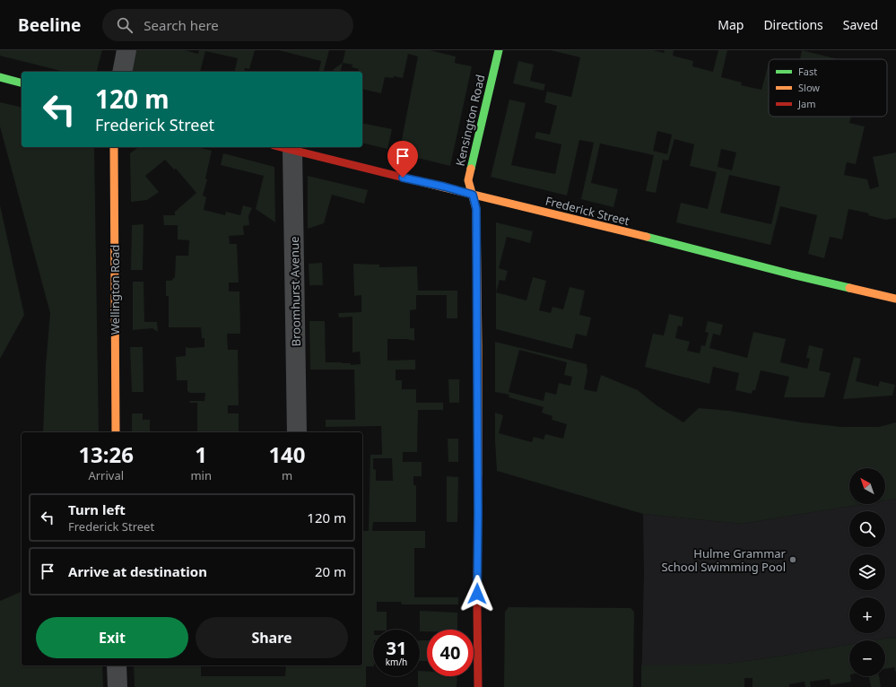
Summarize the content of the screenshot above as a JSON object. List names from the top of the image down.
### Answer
{
  "streets": {
    "street": [
      "Kensington Road",
      "Frederick Street",
      "Wellington Road",
      "Broomhurst Avenue"
    ]
  },
  "crossings": [
    ["Kensington Road", "Frederick Street"],
    ["Frederick Street", "Broomhurst Avenue"]
  ],
  "places": ["Hulme Grammar School Swimming Pool"],
  "legend": ["Fast", "Slow", "Jam"],
  "north": "top left",
  "page": {
    "header": "Beeline",
    "search": "Search here",
    "nav": ["Map", "Directions", "Saved"],
    "turn": ["120 m", "Frederick Street"],
    "eta": [
      "13:26",
      "Arrival",
      "1",
      "min",
      "140",
      "m"
    ],
    "map_buttons": ["+", "−"],
    "list": [
      {
        "name": "Turn left",
        "note": "Frederick Street",
        "value": "120 m"
      },
      {
        "name": "Arrive at destination",
        "value": "20 m"
      }
    ],
    "buttons": ["Exit", "Share"],
    "speed": "31 km/h",
    "limit": "40"
  }
}
